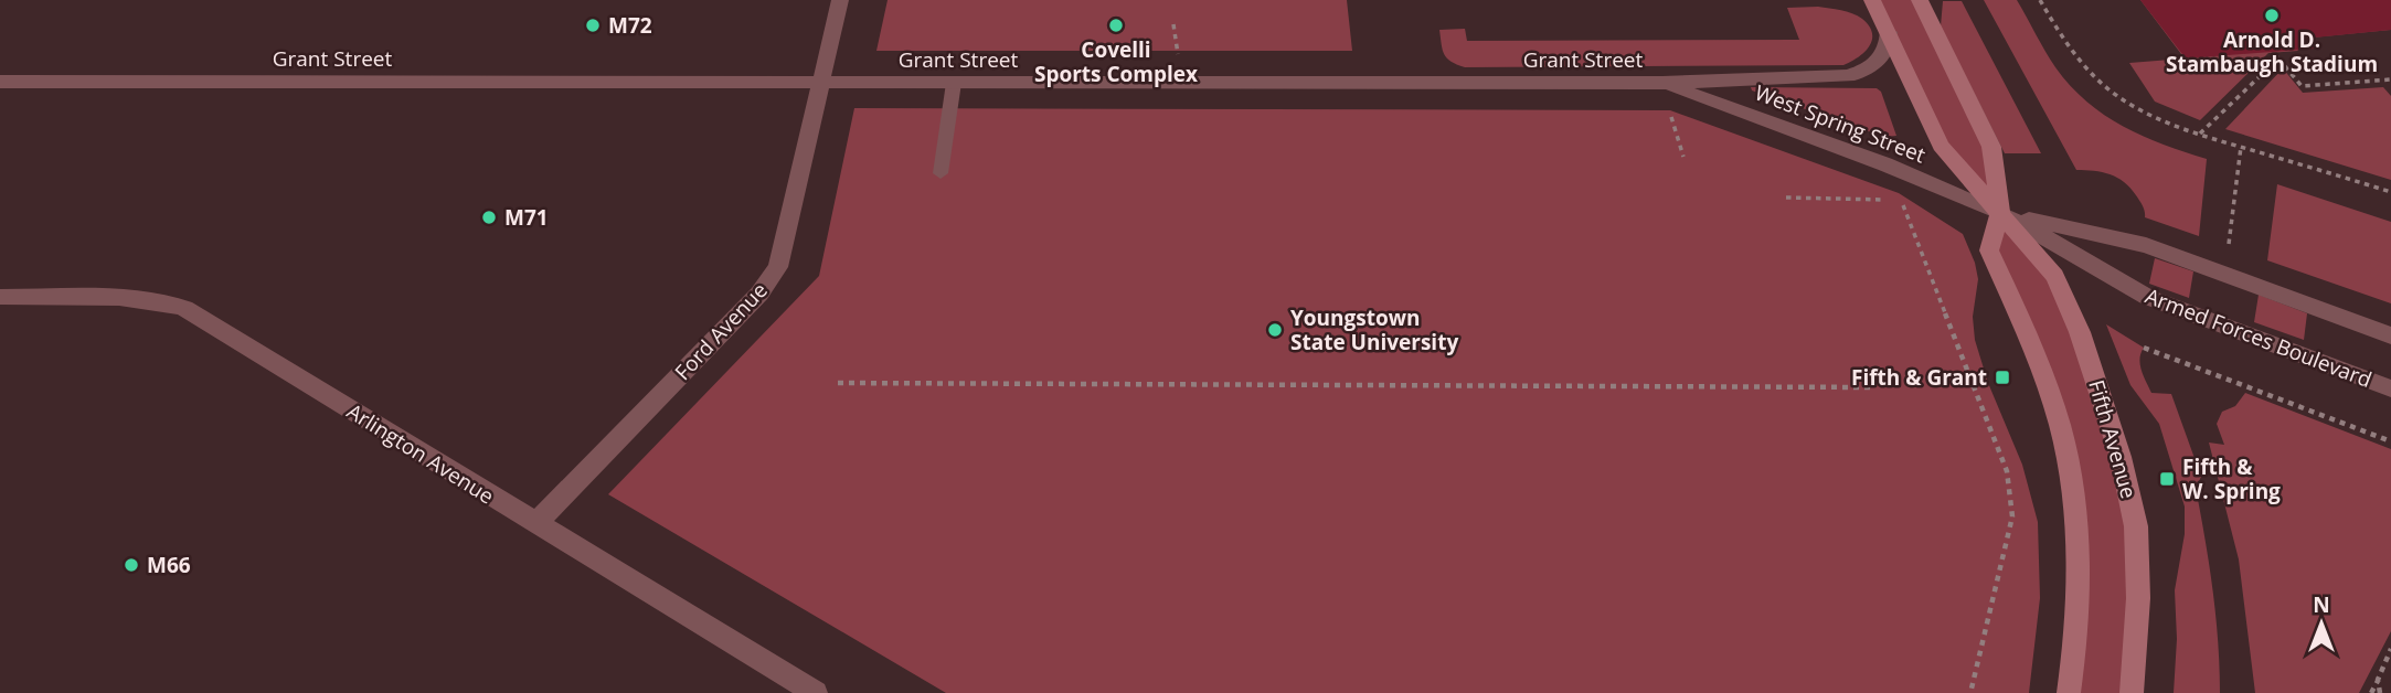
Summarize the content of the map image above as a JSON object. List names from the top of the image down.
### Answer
{
  "streets": {
    "main road": ["Fifth Avenue"],
    "street": [
      "Grant Street",
      "West Spring Street",
      "Ford Avenue",
      "Armed Forces Boulevard",
      "Arlington Avenue"
    ]
  },
  "crossings": [
    ["Grant Street", "West Spring Street"],
    ["Grant Street", "Ford Avenue"],
    ["Grant Street", "Fifth Avenue"],
    ["West Spring Street", "Armed Forces Boulevard"],
    ["West Spring Street", "Fifth Avenue"],
    ["Ford Avenue", "Arlington Avenue"],
    ["Armed Forces Boulevard", "Fifth Avenue"]
  ],
  "places": {
    "other": [
      "Arnold D. Stambaugh Stadium",
      "M72",
      "Covelli Sports Complex",
      "M71",
      "Youngstown State University",
      "M66"
    ],
    "transit": ["Fifth & Grant", "Fifth & W. Spring"]
  },
  "north": "top"
}
